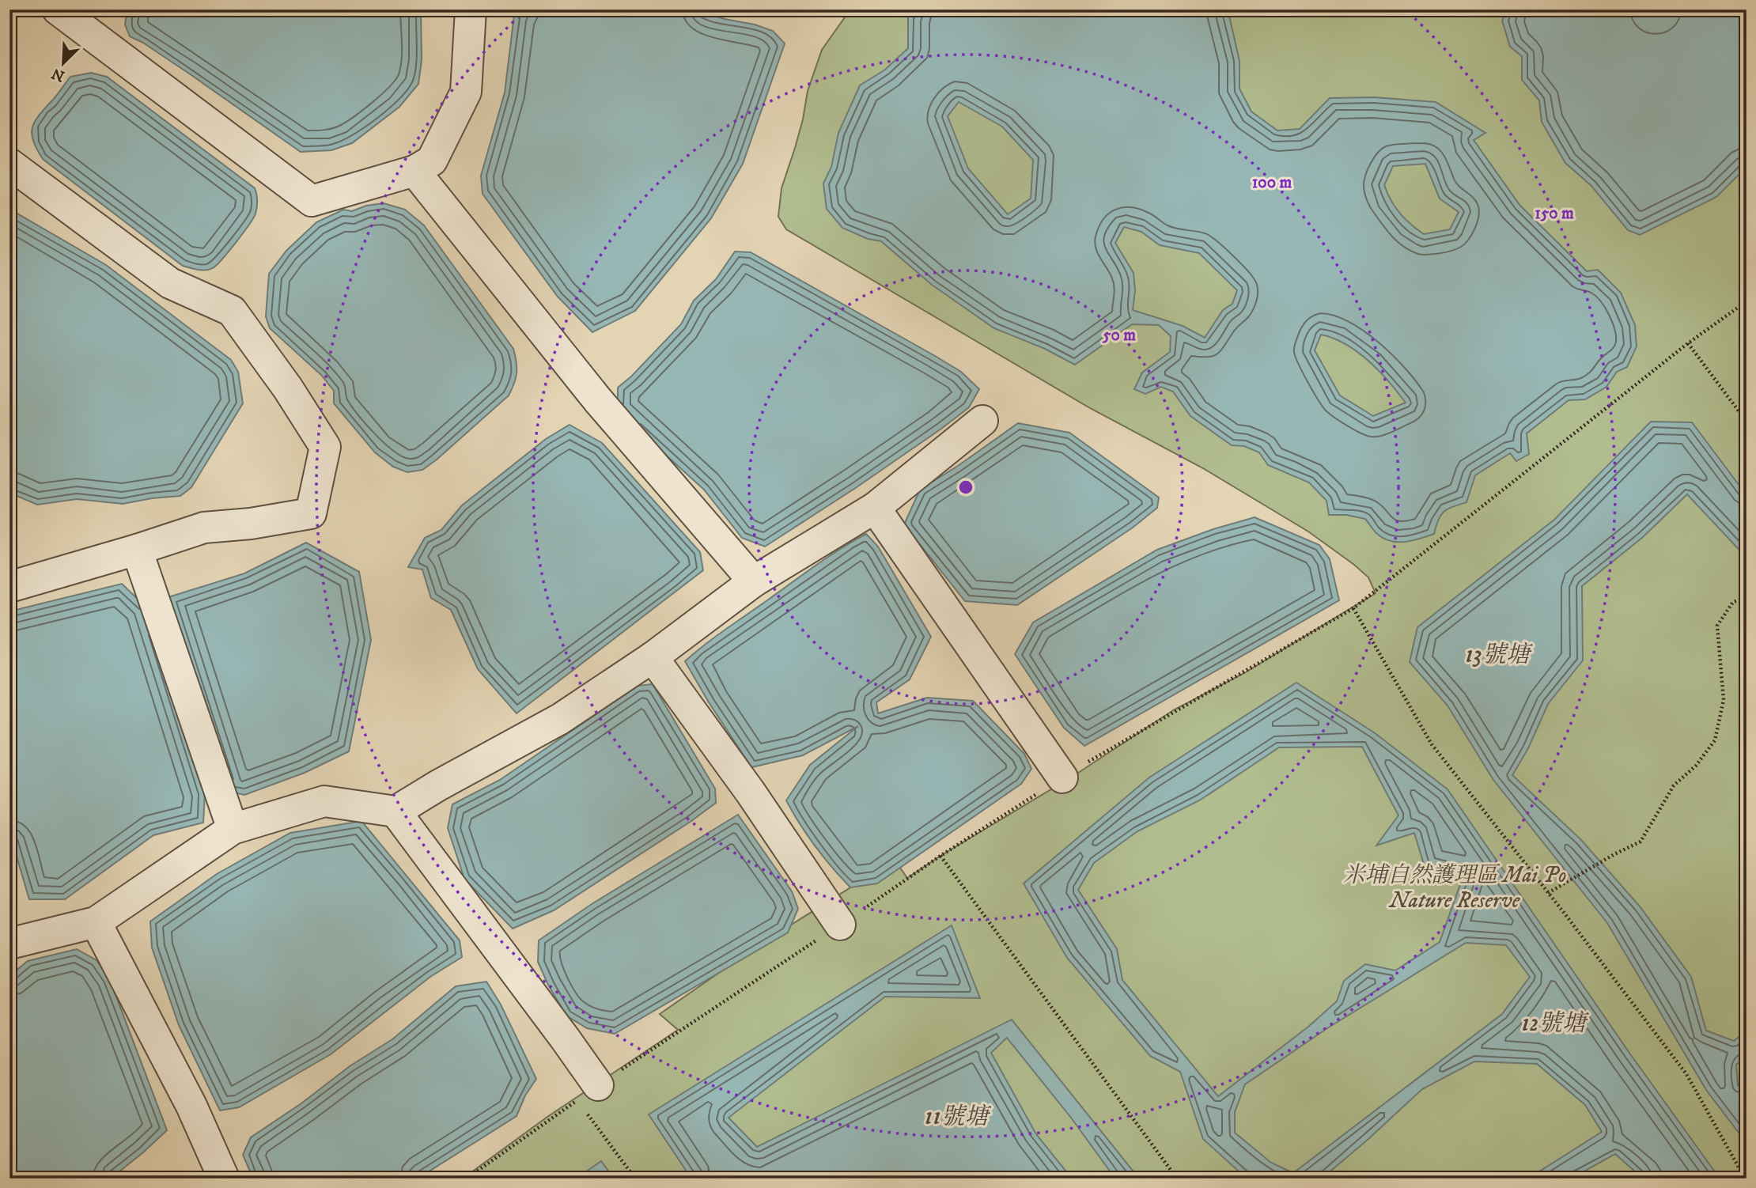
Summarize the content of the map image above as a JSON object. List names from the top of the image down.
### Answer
{
  "water": ["13號塘", "12號塘", "11號塘"],
  "parks": ["米埔自然護理區 Mai Po Nature Reserve"],
  "north": "bottom left",
  "rings": ["100 m", "150 m", "50 m"]
}
